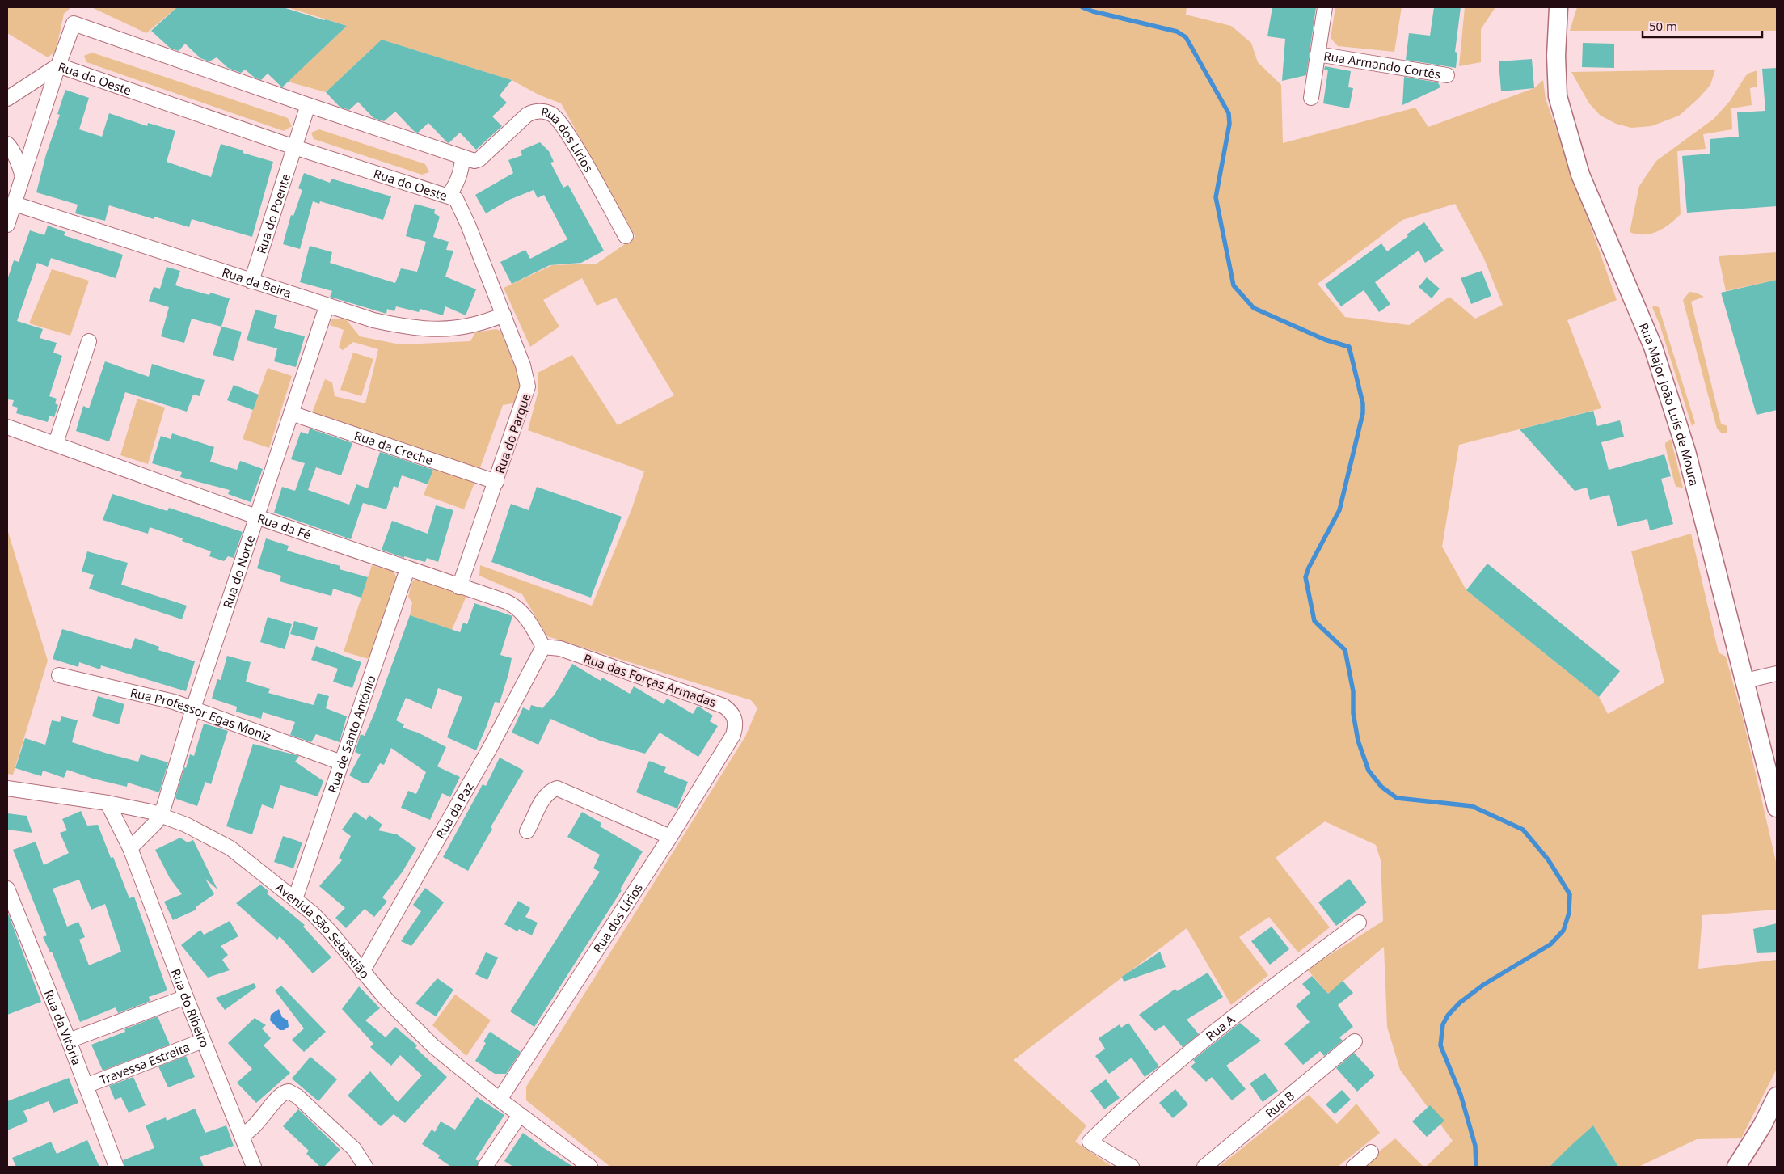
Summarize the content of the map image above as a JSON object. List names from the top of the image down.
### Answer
{
  "streets": {
    "street": [
      "Rua Armando Cortês",
      "Rua do Oeste",
      "Rua dos Lírios",
      "Rua do Poente",
      "Rua da Beira",
      "Rua Major João Luís de Moura",
      "Rua do Parque",
      "Rua da Creche",
      "Rua da Fé",
      "Rua do Norte",
      "Rua das Forças Armadas",
      "Rua Professor Egas Moniz",
      "Rua de Santo António",
      "Rua da Paz",
      "Avenida São Sebastião",
      "Rua do Ribeiro",
      "Rua da Vitória",
      "Rua A",
      "Travessa Estreita",
      "Rua B"
    ]
  },
  "crossings": [
    ["Rua do Oeste", "Rua dos Lírios"],
    ["Rua do Oeste", "Rua do Poente"],
    ["Rua do Oeste", "Rua do Parque"],
    ["Rua dos Lírios", "Rua das Forças Armadas"],
    ["Rua dos Lírios", "Avenida São Sebastião"],
    ["Rua do Poente", "Rua da Beira"],
    ["Rua da Beira", "Rua do Parque"],
    ["Rua da Beira", "Rua do Norte"],
    ["Rua do Parque", "Rua da Creche"],
    ["Rua do Parque", "Rua da Fé"],
    ["Rua da Creche", "Rua do Norte"],
    ["Rua da Fé", "Rua do Norte"],
    ["Rua da Fé", "Rua das Forças Armadas"],
    ["Rua da Fé", "Rua de Santo António"],
    ["Rua da Fé", "Rua da Paz"],
    ["Rua do Norte", "Rua Professor Egas Moniz"],
    ["Rua do Norte", "Avenida São Sebastião"],
    ["Rua das Forças Armadas", "Rua da Paz"],
    ["Rua Professor Egas Moniz", "Rua de Santo António"],
    ["Rua de Santo António", "Avenida São Sebastião"],
    ["Rua da Paz", "Avenida São Sebastião"],
    ["Avenida São Sebastião", "Rua do Ribeiro"],
    ["Rua do Ribeiro", "Travessa Estreita"],
    ["Rua da Vitória", "Travessa Estreita"]
  ],
  "scale_bar": "50 m"
}
